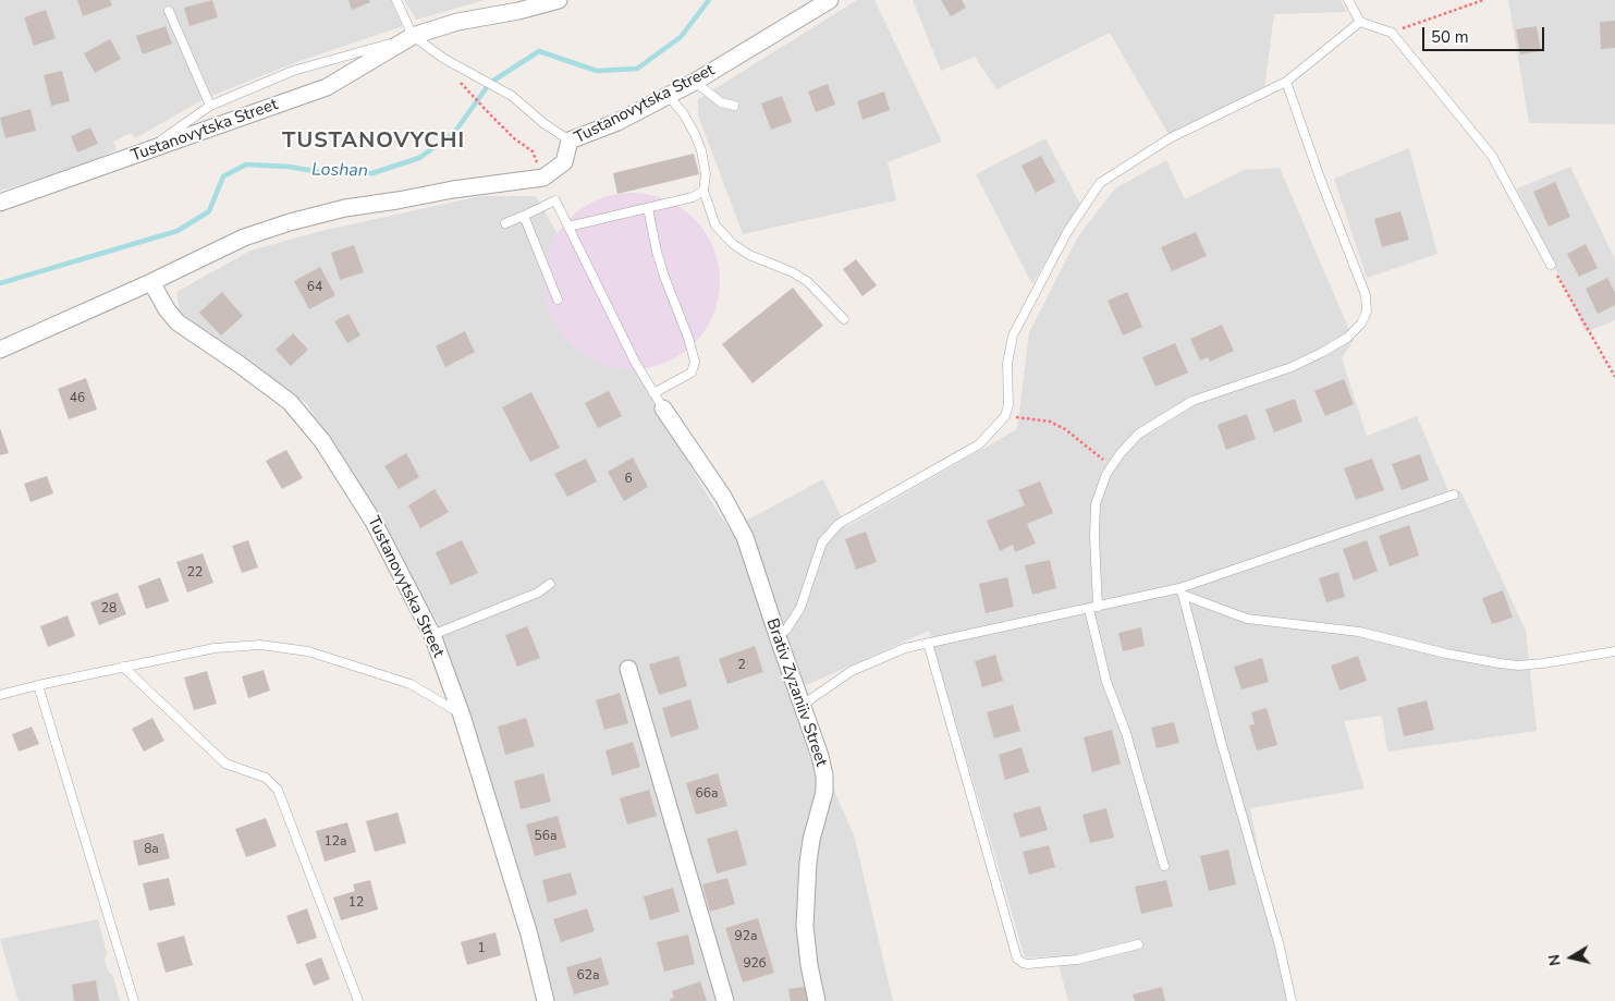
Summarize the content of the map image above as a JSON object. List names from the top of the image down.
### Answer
{
  "streets": {
    "street": ["Tustanovytska Street", "Brativ Zyzaniiv Street"]
  },
  "districts": ["TUSTANOVYCHI"],
  "water": ["Loshan"],
  "house_numbers": [
    "64",
    "46",
    "6",
    "22",
    "28",
    "2",
    "66а",
    "56а",
    "12а",
    "8а",
    "12",
    "92а",
    "1",
    "92б",
    "62а"
  ],
  "scale_bar": "50 m",
  "north": "left"
}
